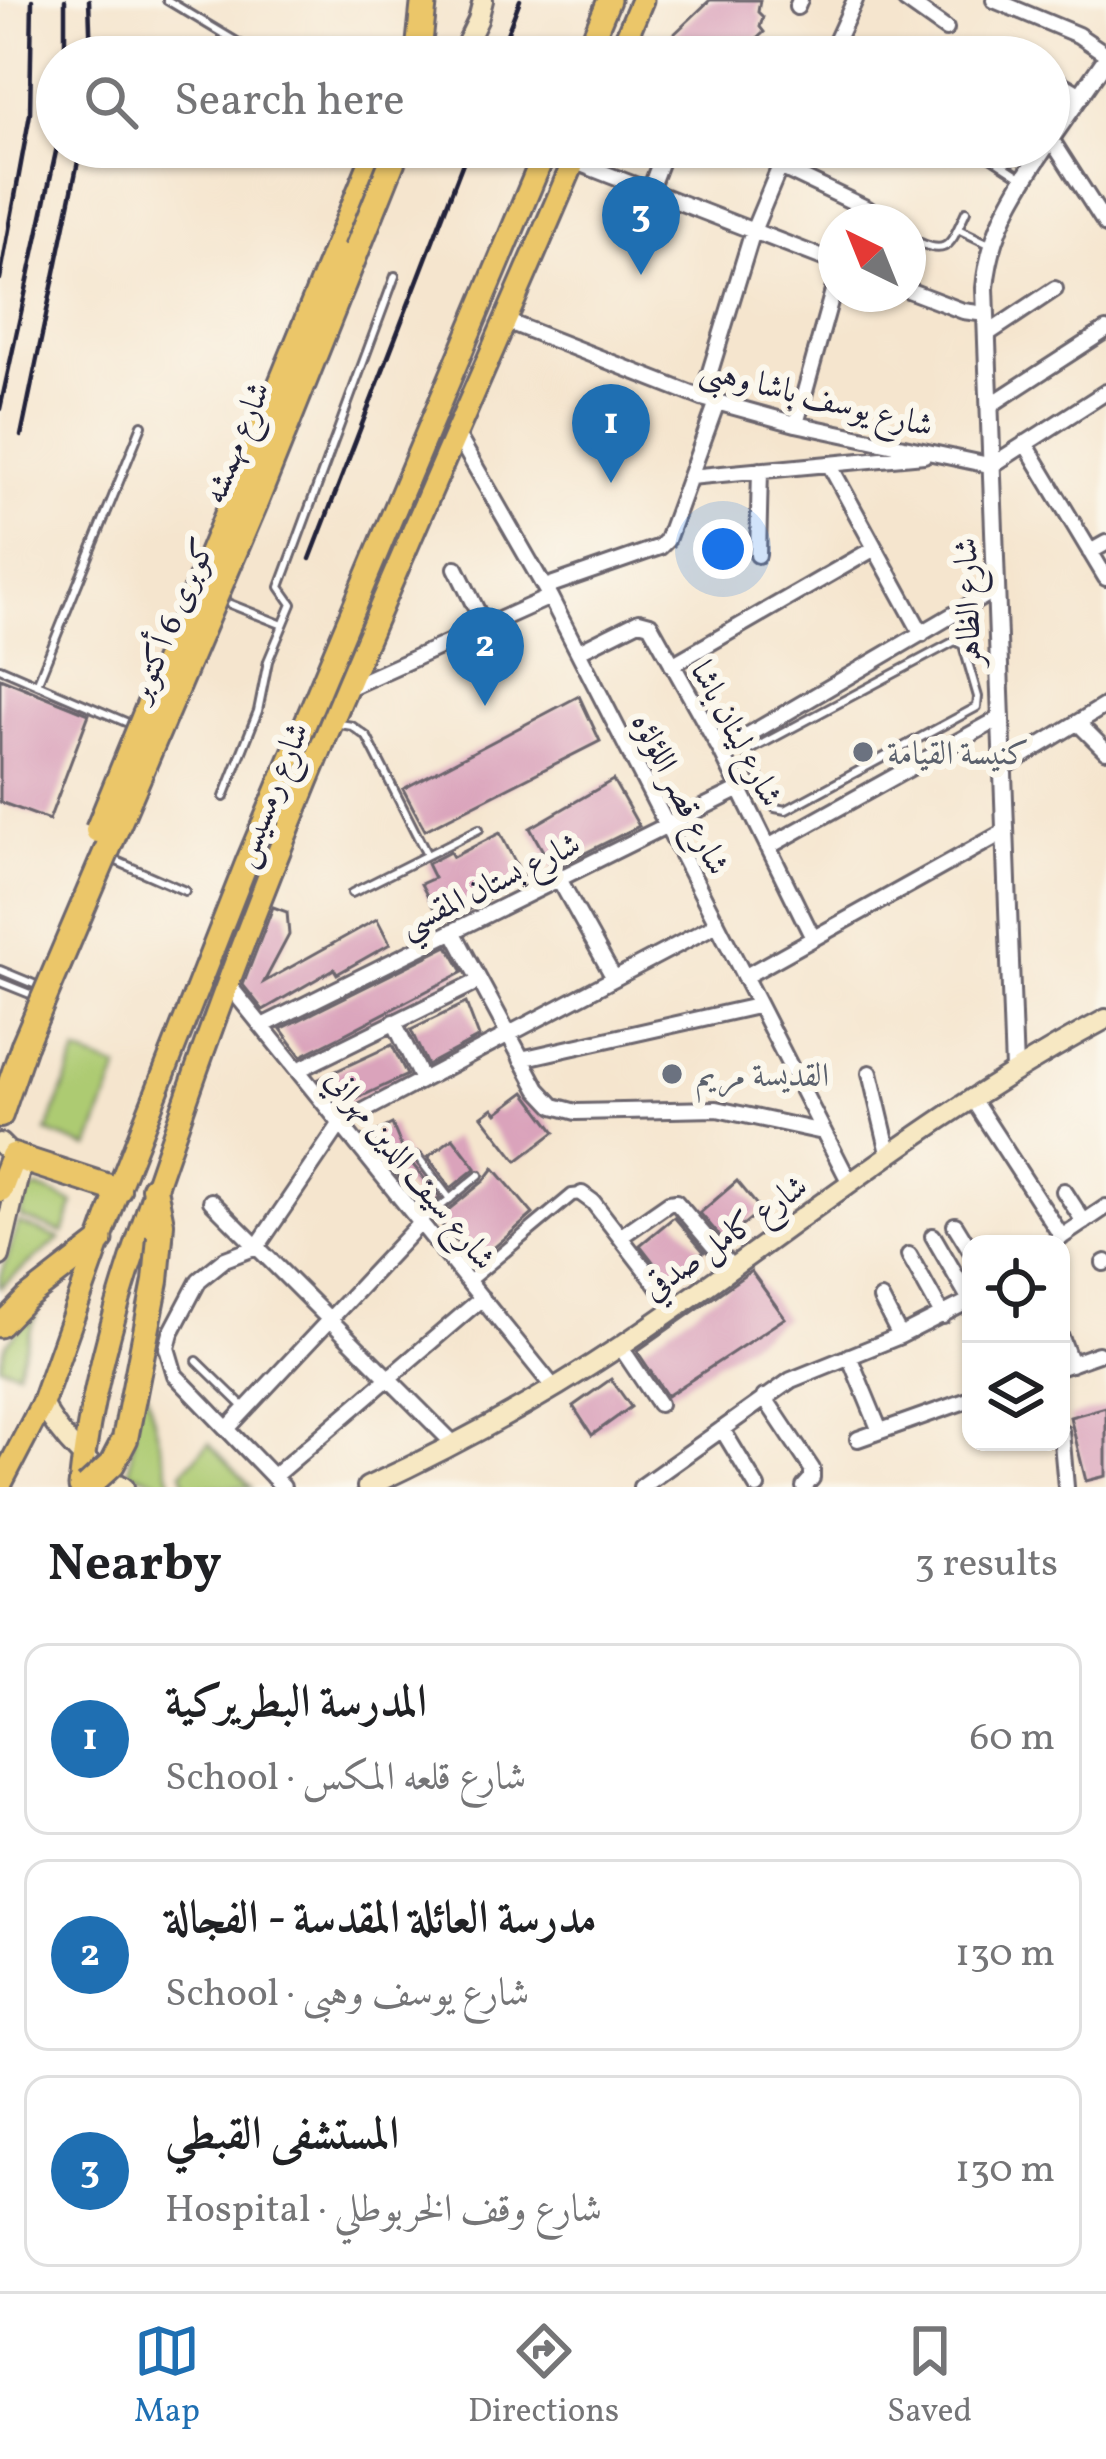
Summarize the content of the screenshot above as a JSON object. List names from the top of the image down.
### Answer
{
  "streets": {
    "highway": ["كوبرى 6 أكتوبر"],
    "main road": ["شارع مهمشه", "شارع رمسيس", "شارع كامل صدقي"],
    "street": [
      "شارع يوسف باشا وهبى",
      "شارع الظاهر",
      "شارع لينان باشا",
      "شارع قصر اللؤلؤه",
      "شارع بستان المقسي",
      "شارع سيف الدين مهراني"
    ]
  },
  "crossings": [
    ["شارع يوسف باشا وهبى", "شارع الظاهر"],
    ["شارع يوسف باشا وهبى", "شارع رمسيس"],
    ["شارع الظاهر", "شارع كامل صدقي"],
    ["شارع لينان باشا", "شارع قصر اللؤلؤه"],
    ["شارع لينان باشا", "شارع بستان المقسي"],
    ["شارع قصر اللؤلؤه", "شارع رمسيس"],
    ["شارع قصر اللؤلؤه", "شارع بستان المقسي"],
    ["شارع قصر اللؤلؤه", "شارع كامل صدقي"],
    ["شارع رمسيس", "شارع سيف الدين مهراني"],
    ["شارع بستان المقسي", "شارع سيف الدين مهراني"],
    ["شارع سيف الدين مهراني", "شارع كامل صدقي"]
  ],
  "places": ["كنيسة القيامة", "القديسة مريم"],
  "north": "top left",
  "page": {
    "search": "Search here",
    "pins": ["3", "1", "2"],
    "heading": ["Nearby", "3 results"],
    "list": [
      {
        "mark": "1",
        "name": "المدرسة البطريركية",
        "note": "School · شارع قلعه المكس",
        "value": "60 m"
      },
      {
        "mark": "2",
        "name": "مدرسة العائلة المقدسة - الفجالة",
        "note": "School · شارع يوسف وهبى",
        "value": "130 m"
      },
      {
        "mark": "3",
        "name": "المستشفى القبطي",
        "note": "Hospital · شارع وقف الخربوطلي",
        "value": "130 m"
      }
    ],
    "nav": ["Map", "Directions", "Saved"]
  }
}
